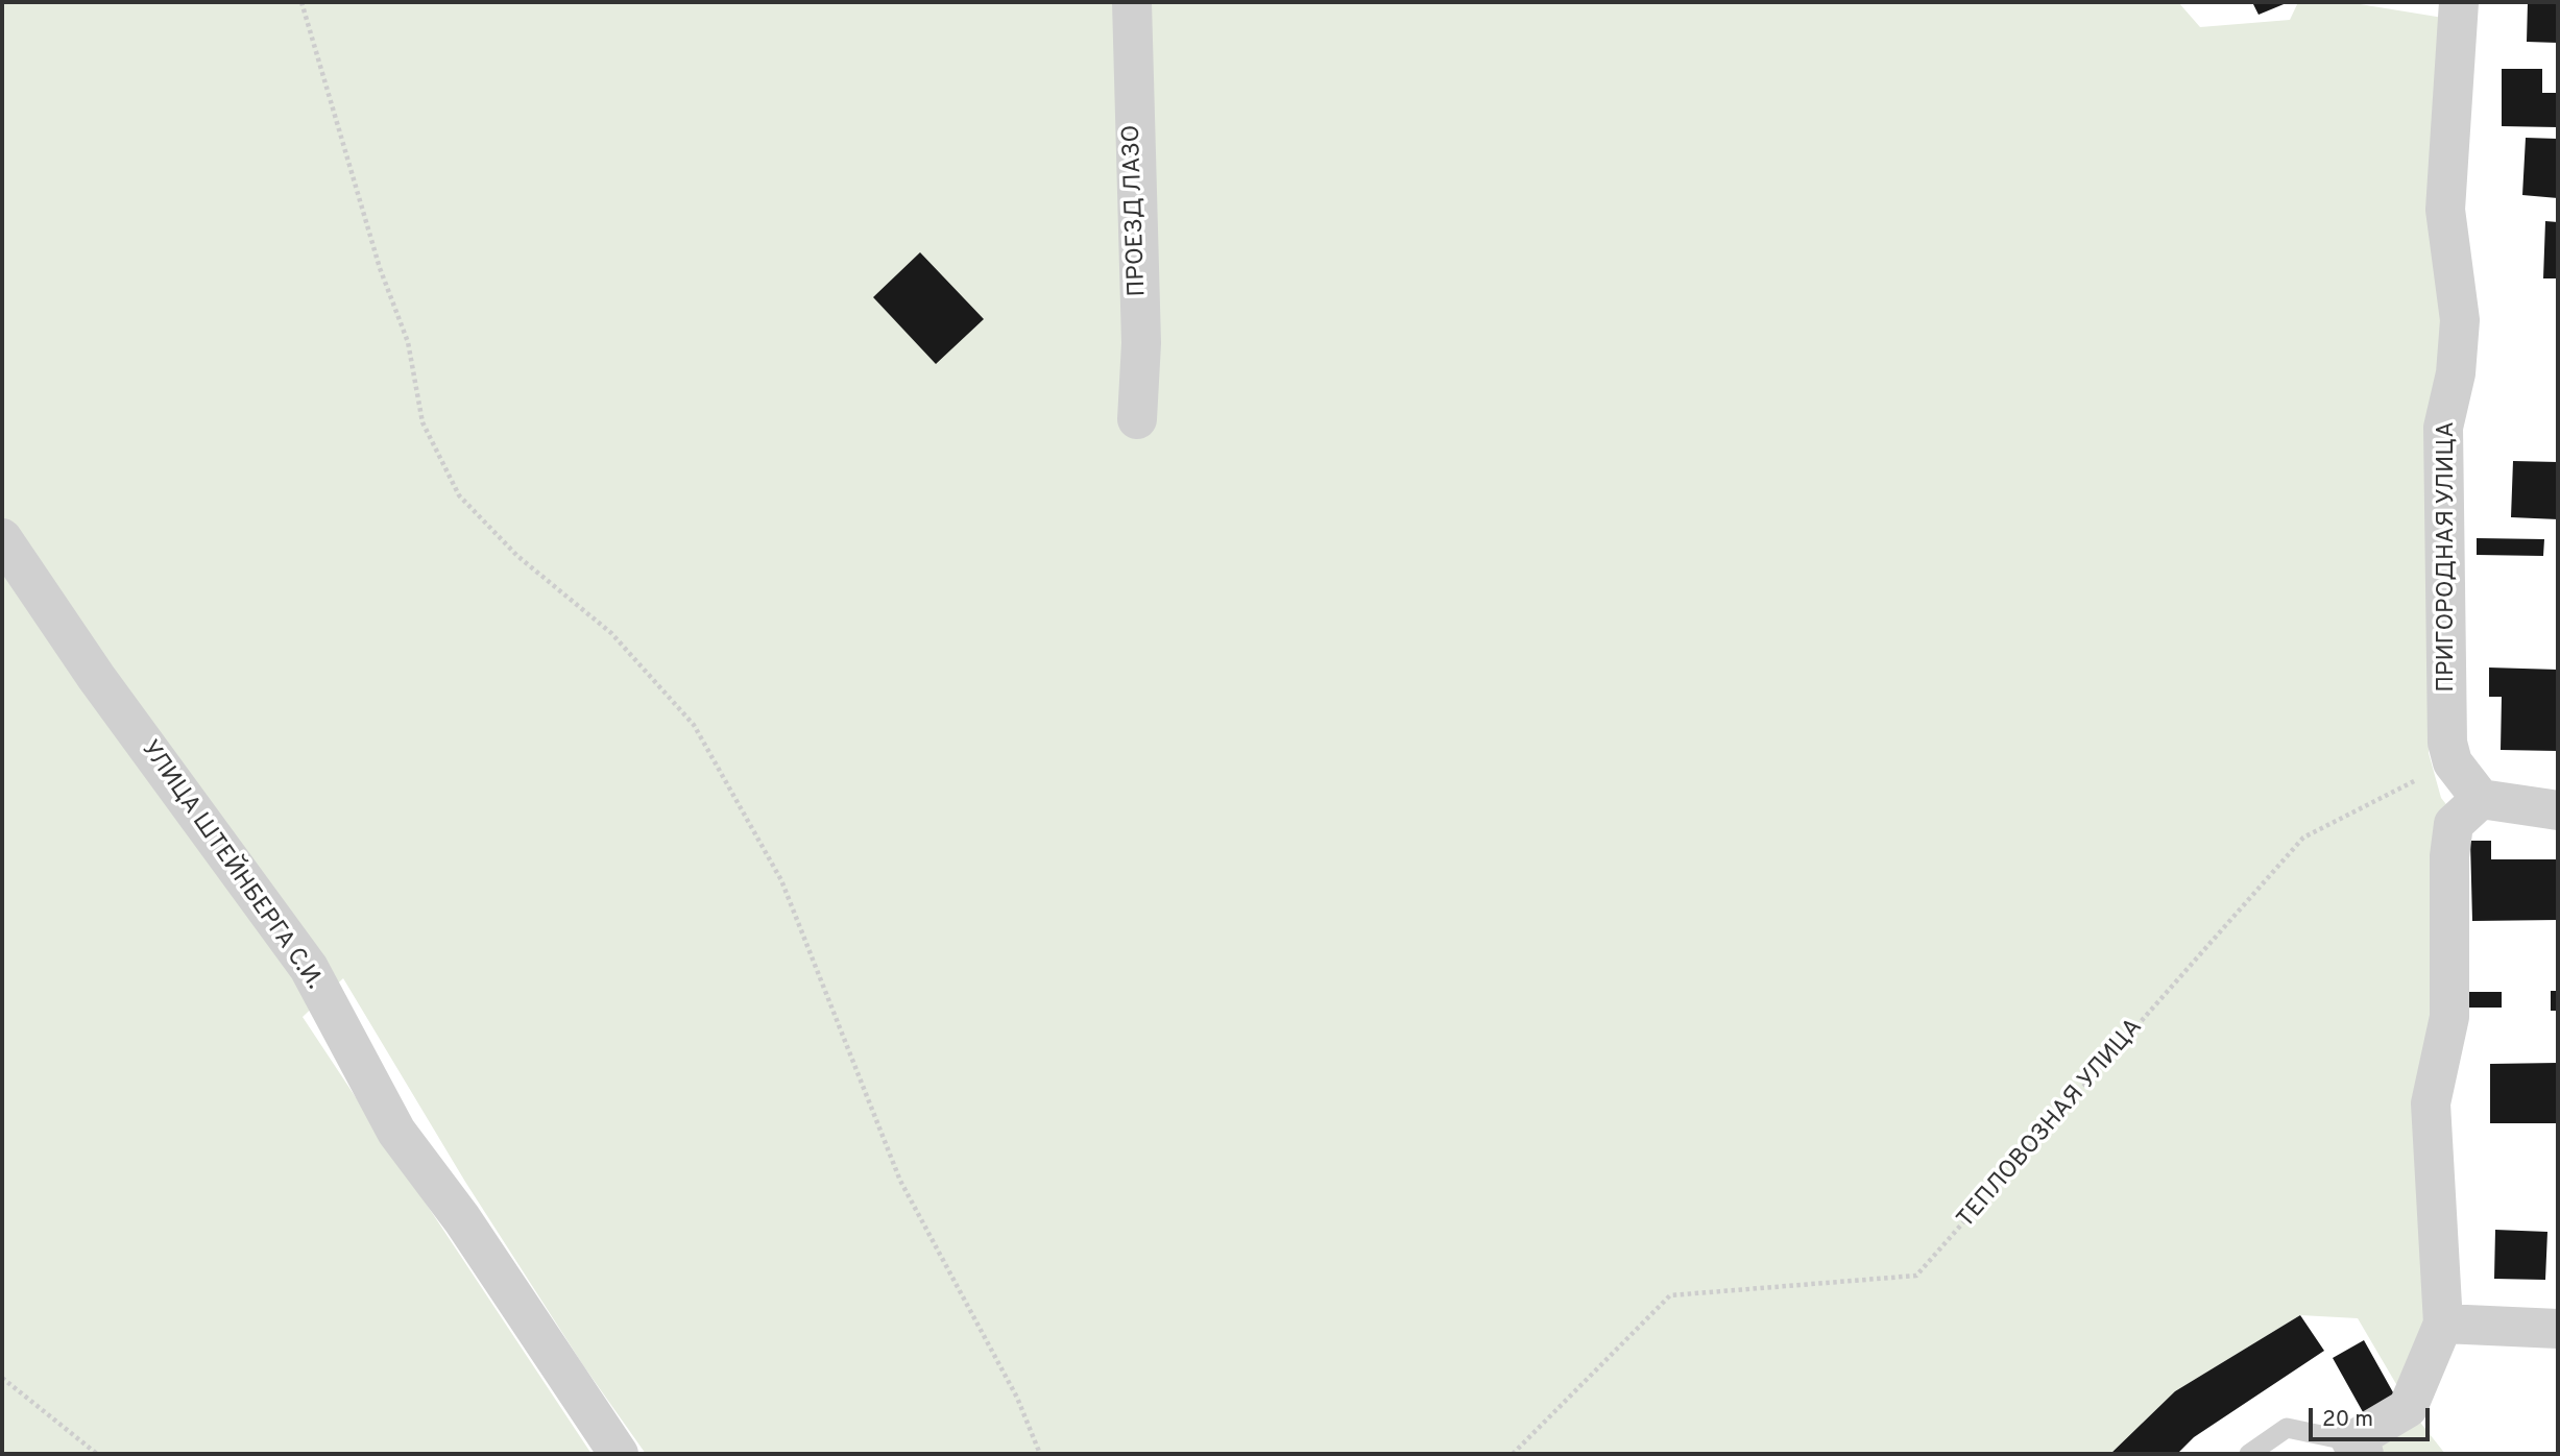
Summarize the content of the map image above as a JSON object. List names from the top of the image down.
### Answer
{
  "streets": {
    "street": ["ПРОЕЗД ЛАЗО", "ПРИГОРОДНАЯ УЛИЦА", "УЛИЦА ШТЕЙНБЕРГА С.И."],
    "path": ["ТЕПЛОВОЗНАЯ УЛИЦА"]
  },
  "crossings": [
    ["ПРИГОРОДНАЯ УЛИЦА", "ТЕПЛОВОЗНАЯ УЛИЦА"]
  ],
  "scale_bar": "20 m"
}
